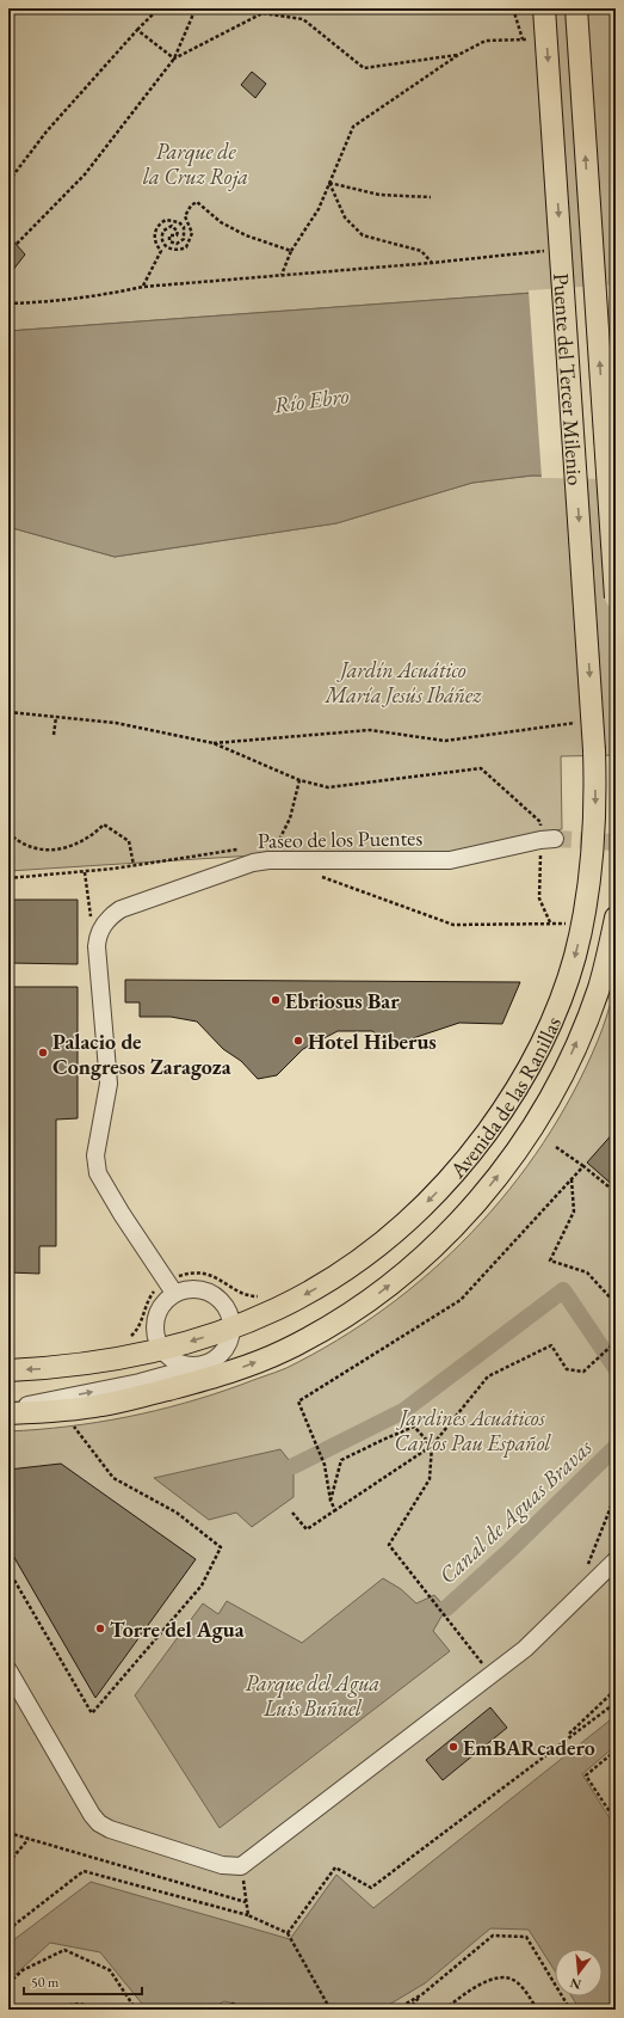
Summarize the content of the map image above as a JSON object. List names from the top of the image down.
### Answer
{
  "streets": {
    "main road": ["Puente del Tercer Milenio", "Avenida de las Ranillas"],
    "street": ["Paseo de los Puentes"]
  },
  "crossings": [
    ["Puente del Tercer Milenio", "Avenida de las Ranillas"],
    ["Paseo de los Puentes", "Avenida de las Ranillas"]
  ],
  "water": ["Río Ebro", "Canal de Aguas Bravas"],
  "parks": [
    "Parque de la Cruz Roja",
    "Jardín Acuático María Jesús Ibáñez",
    "Jardines Acuáticos Carlos Pau Español",
    "Parque del Agua Luis Buñuel"
  ],
  "places": [
    "Ebriosus Bar",
    "Hotel Hiberus",
    "Palacio de Congresos Zaragoza",
    "Torre del Agua",
    "EmBARcadero"
  ],
  "scale_bar": "50 m",
  "north": "bottom"
}
